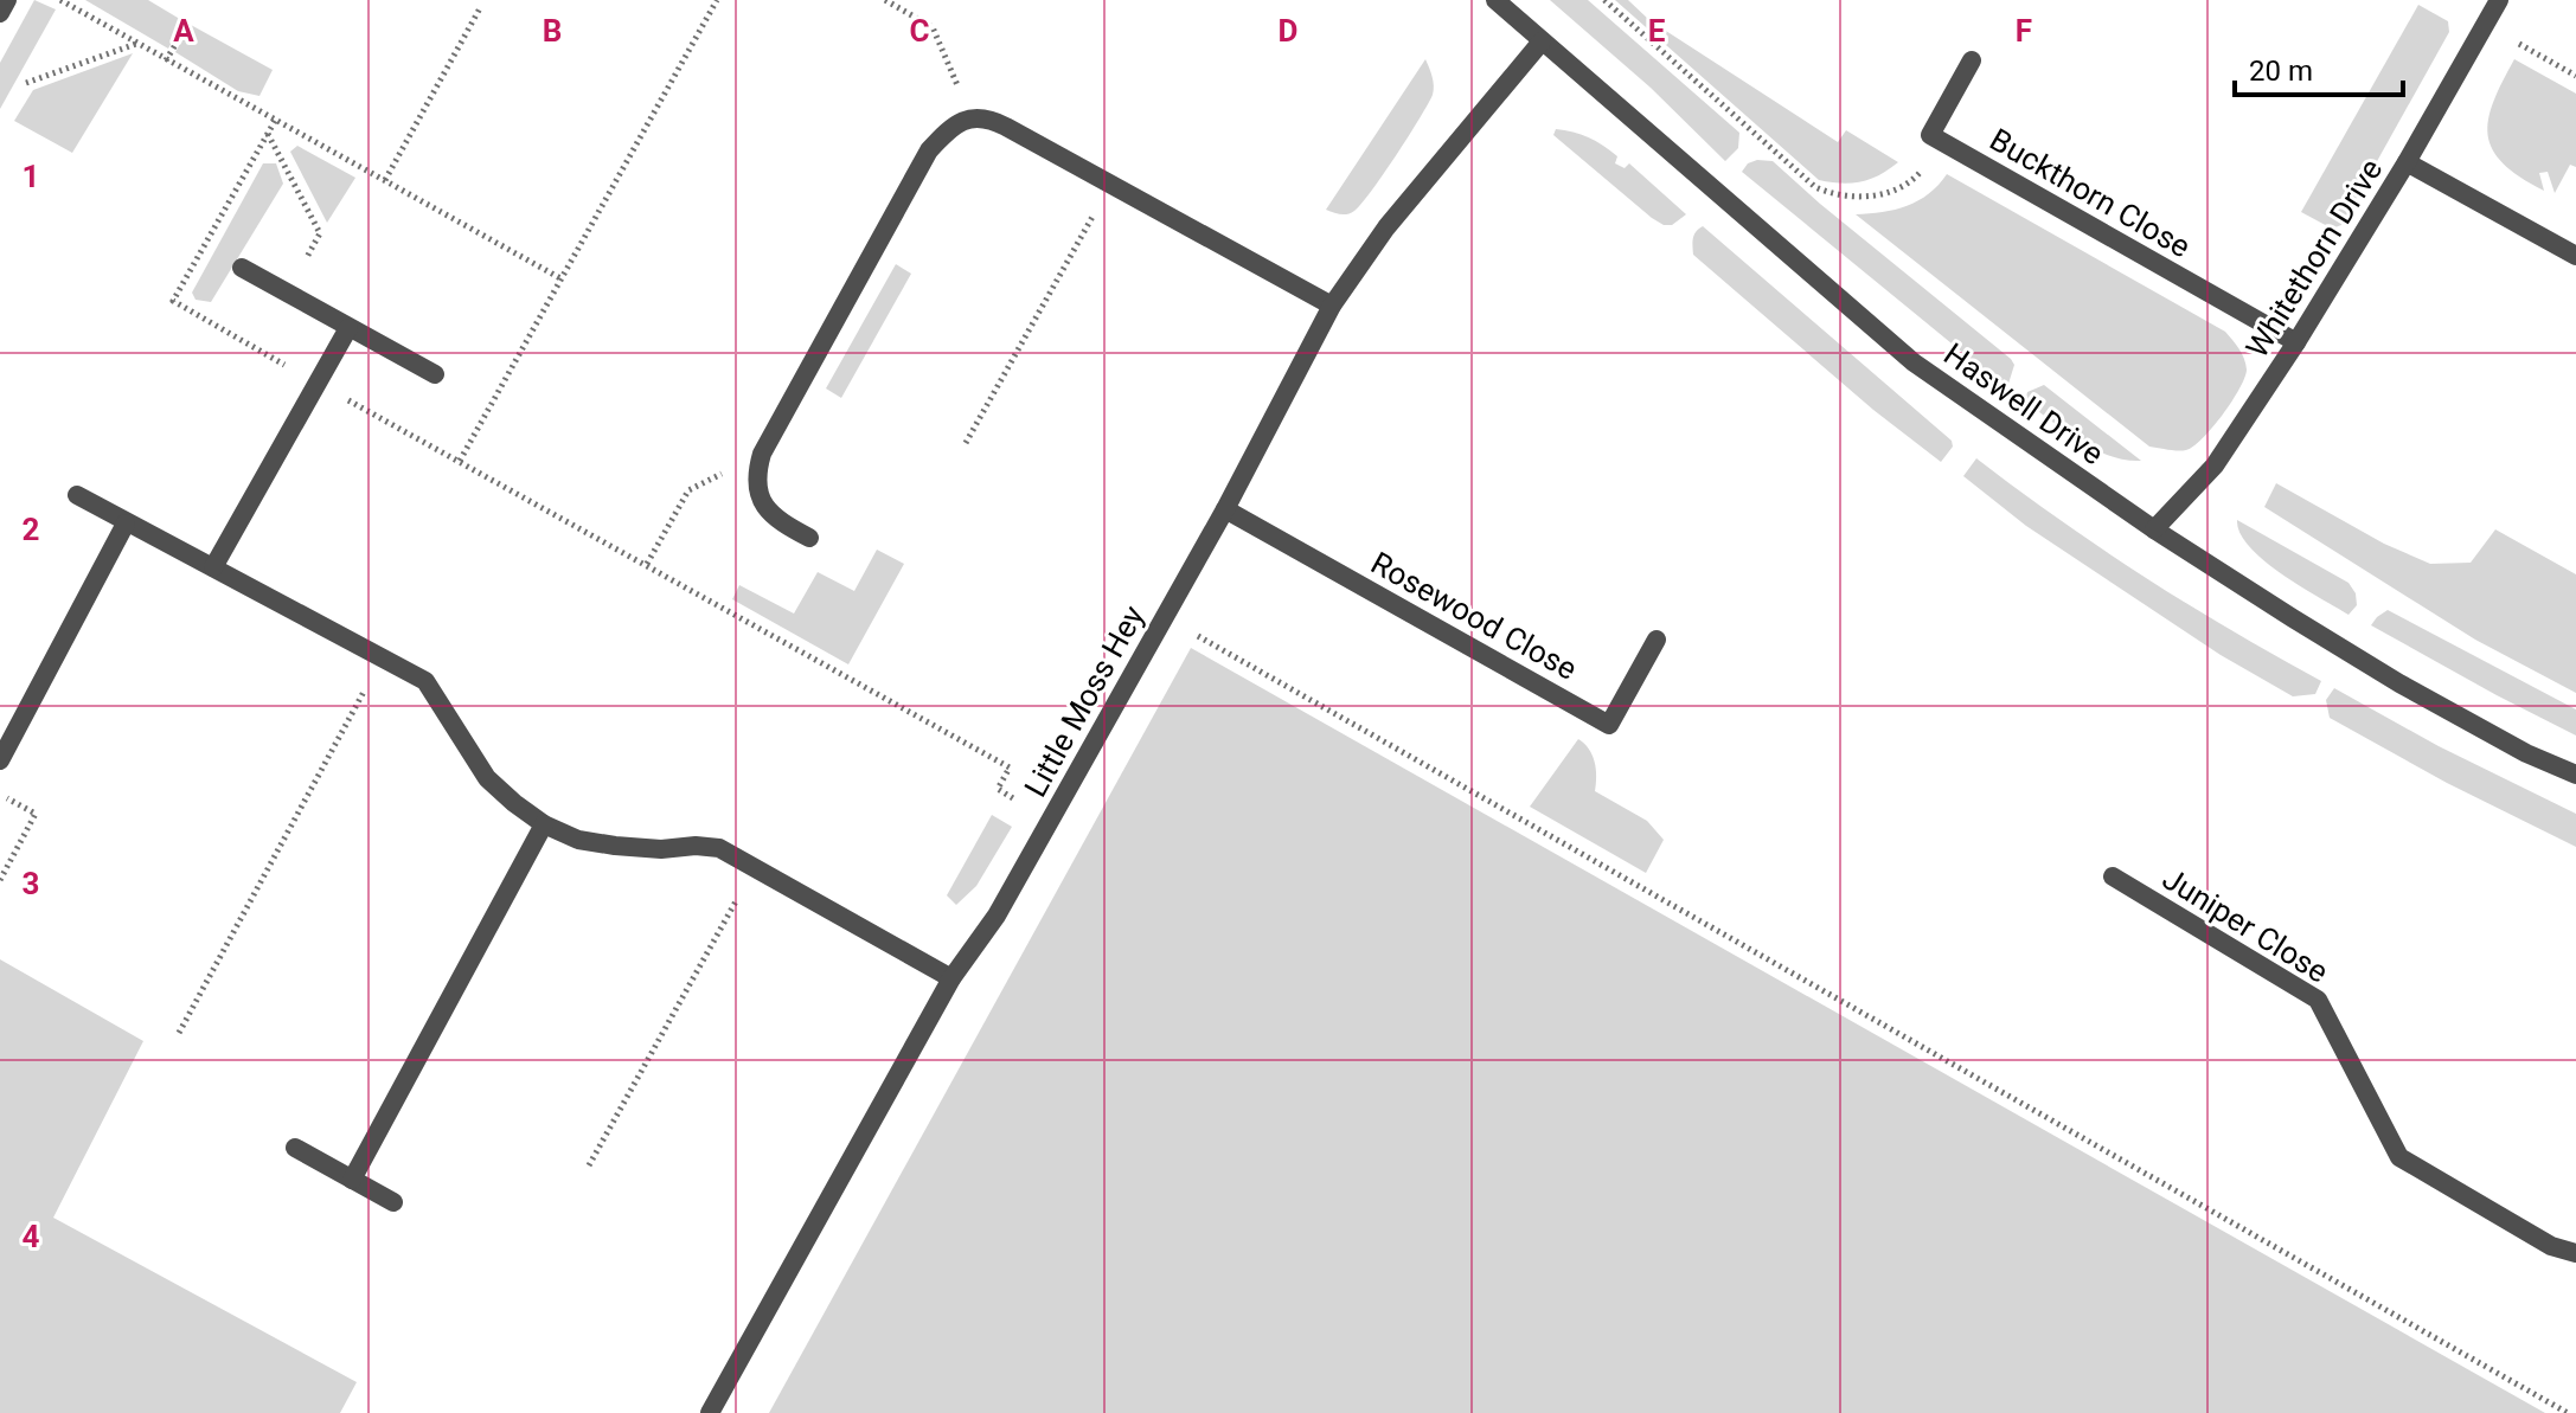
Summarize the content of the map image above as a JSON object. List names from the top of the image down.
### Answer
{
  "streets": {
    "street": [
      "Buckthorn Close",
      "Whitethorn Drive",
      "Haswell Drive",
      "Rosewood Close",
      "Little Moss Hey",
      "Juniper Close"
    ]
  },
  "crossings": [
    ["Buckthorn Close", "Whitethorn Drive"],
    ["Whitethorn Drive", "Haswell Drive"],
    ["Haswell Drive", "Little Moss Hey"],
    ["Rosewood Close", "Little Moss Hey"]
  ],
  "scale_bar": "20 m",
  "grid": {
    "columns": [
      "A",
      "B",
      "C",
      "D",
      "E",
      "F"
    ],
    "rows": [
      "1",
      "2",
      "3",
      "4"
    ]
  }
}
